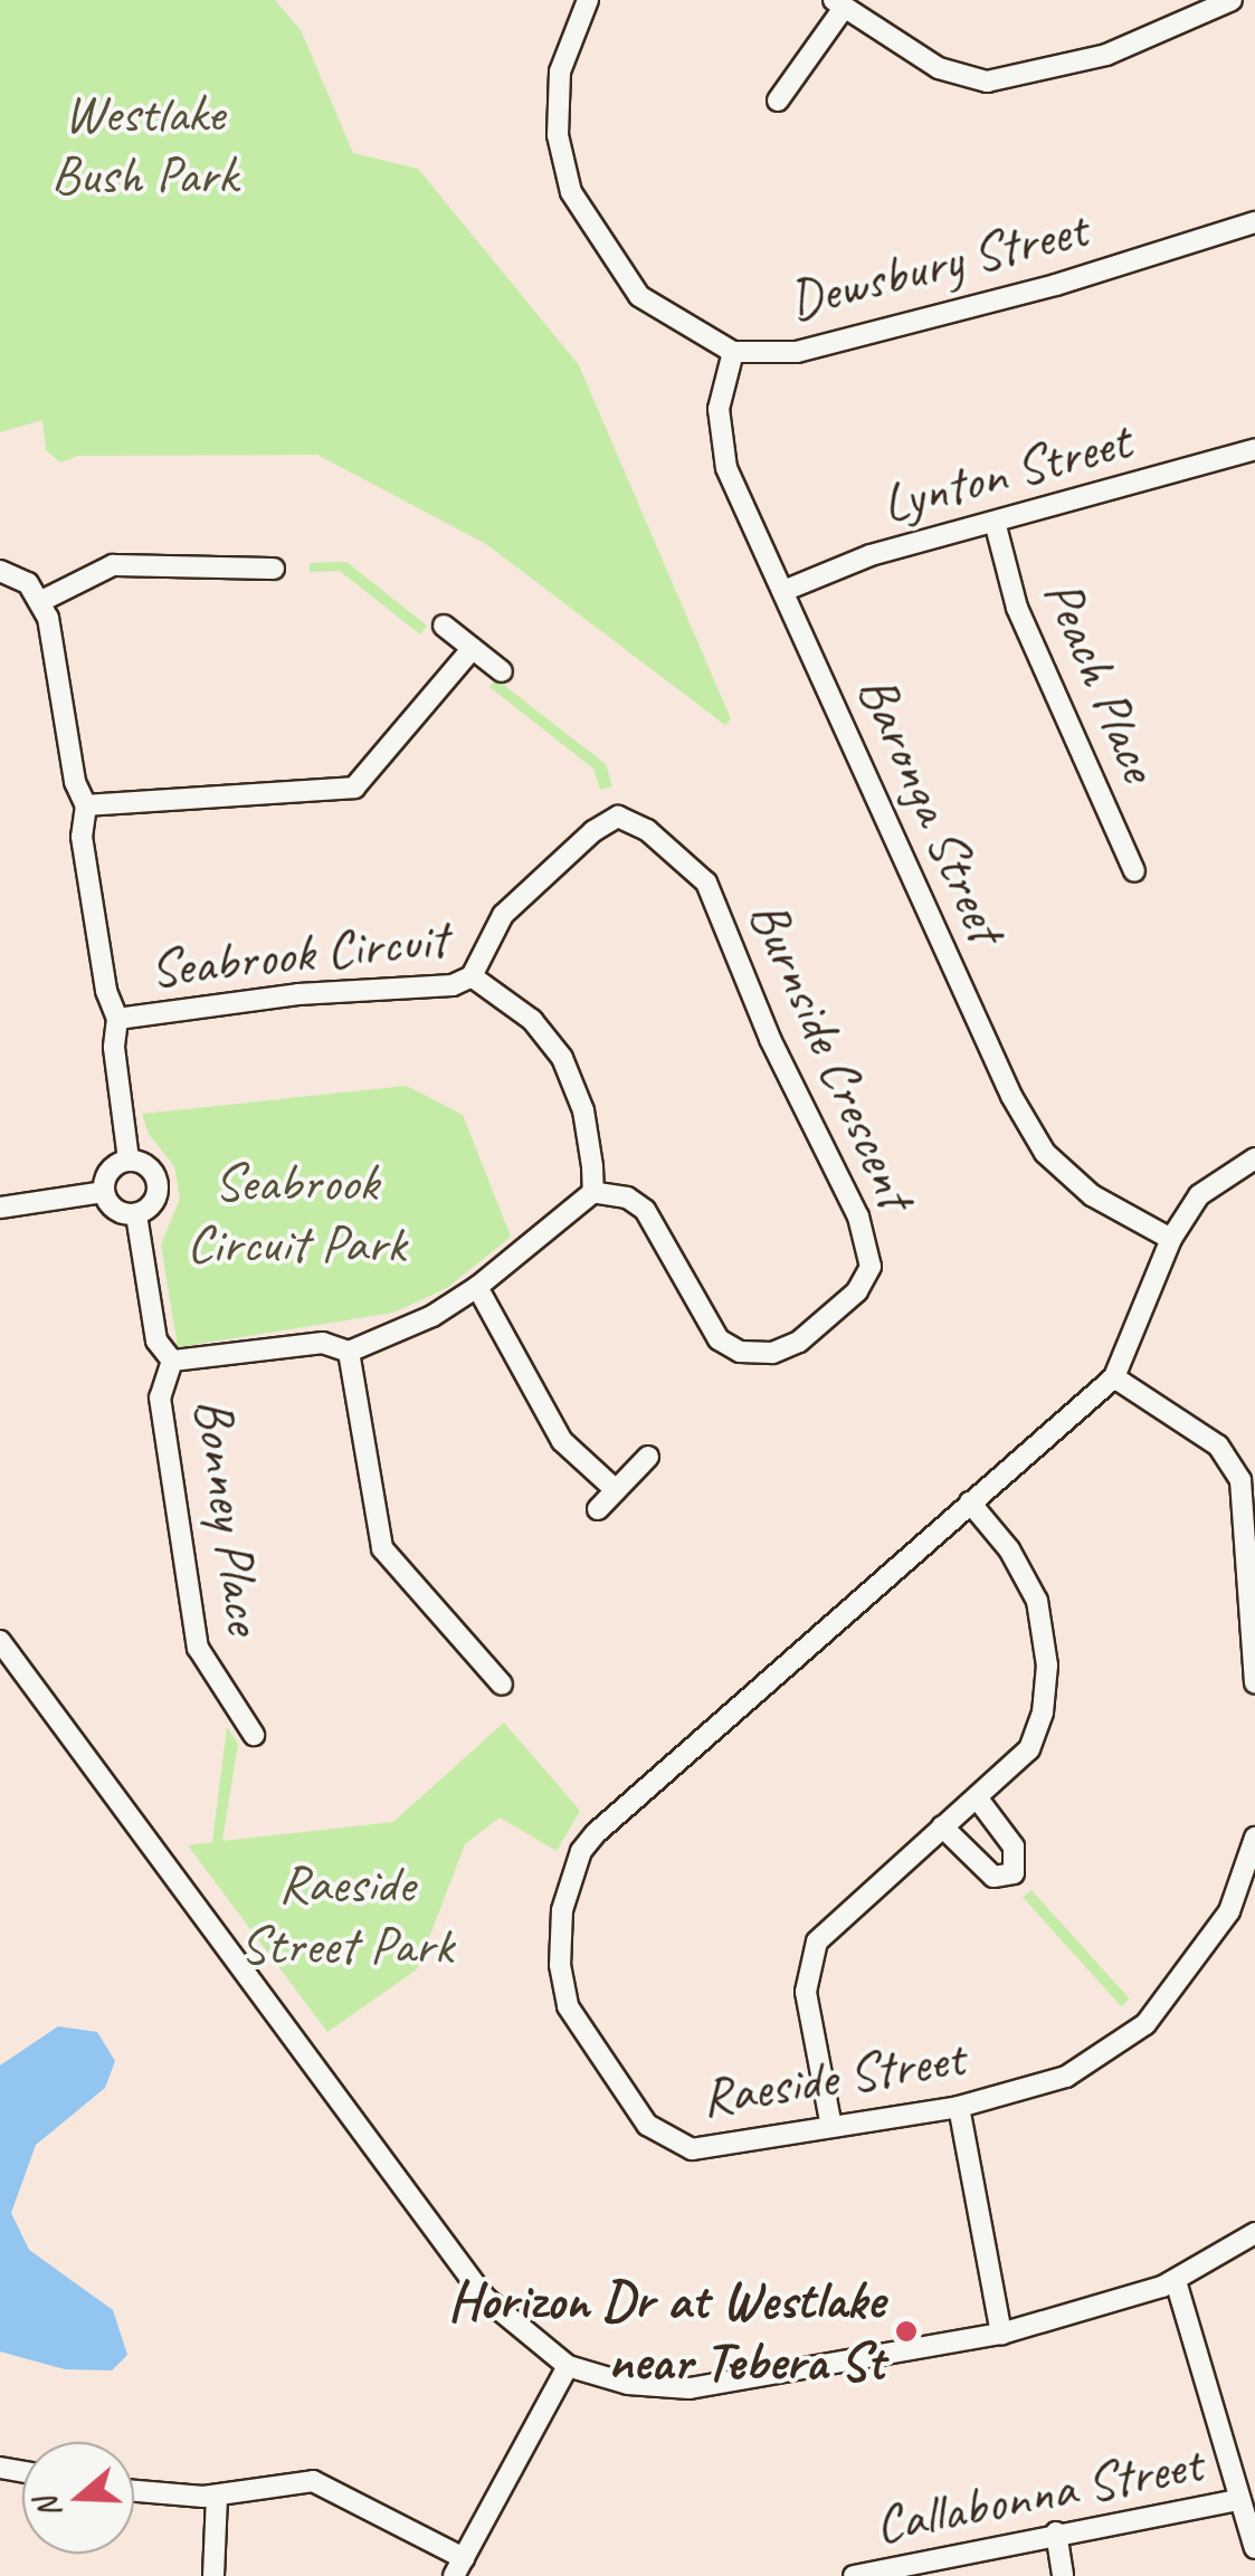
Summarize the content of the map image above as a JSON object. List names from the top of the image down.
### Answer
{
  "streets": {
    "street": [
      "Dewsbury Street",
      "Lynton Street",
      "Peach Place",
      "Baronga Street",
      "Seabrook Circuit",
      "Burnside Crescent",
      "Bonney Place",
      "Raeside Street",
      "Callabonna Street"
    ]
  },
  "crossings": [
    ["Dewsbury Street", "Baronga Street"],
    ["Lynton Street", "Peach Place"],
    ["Lynton Street", "Baronga Street"],
    ["Baronga Street", "Raeside Street"],
    ["Seabrook Circuit", "Burnside Crescent"]
  ],
  "parks": ["Westlake Bush Park", "Seabrook Circuit Park", "Raeside Street Park"],
  "places": ["Horizon Dr at Westlake near Tebera St"],
  "north": "left"
}
